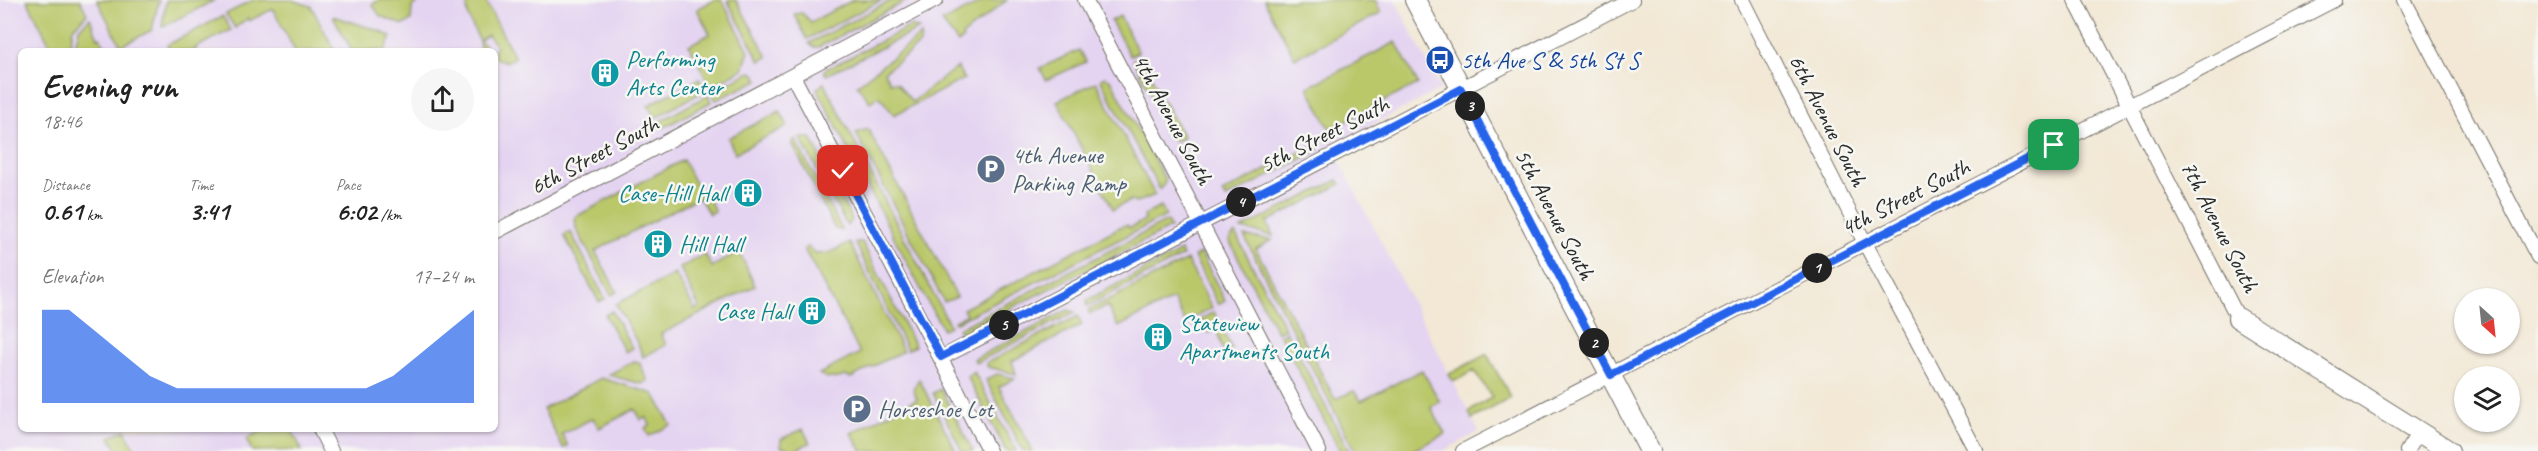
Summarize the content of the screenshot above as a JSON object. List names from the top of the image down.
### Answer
{
  "streets": {
    "street": [
      "4th Avenue South",
      "6th Avenue South",
      "5th Street South",
      "6th Street South",
      "4th Street South",
      "5th Avenue South",
      "7th Avenue South"
    ]
  },
  "crossings": [
    ["4th Avenue South", "5th Street South"],
    ["6th Avenue South", "4th Street South"],
    ["5th Street South", "5th Avenue South"],
    ["4th Street South", "5th Avenue South"],
    ["4th Street South", "7th Avenue South"]
  ],
  "places": {
    "bus stop": ["5th Ave S & 5th St S"],
    "building": [
      "Performing Arts Center",
      "Case-Hill Hall",
      "Hill Hall",
      "Case Hall",
      "Stateview Apartments South"
    ],
    "parking": ["4th Avenue Parking Ramp", "Horseshoe Lot"]
  },
  "north": "bottom right",
  "page": {
    "heading": ["Evening run", "18:46"],
    "pins": [
      "3",
      "4",
      "1",
      "5",
      "2"
    ],
    "stats": [
      ["Distance", "0.61 km"],
      ["Time", "3:41"],
      ["Pace", "6:02 /km"]
    ],
    "chart": ["Elevation", "17–24 m"]
  }
}
